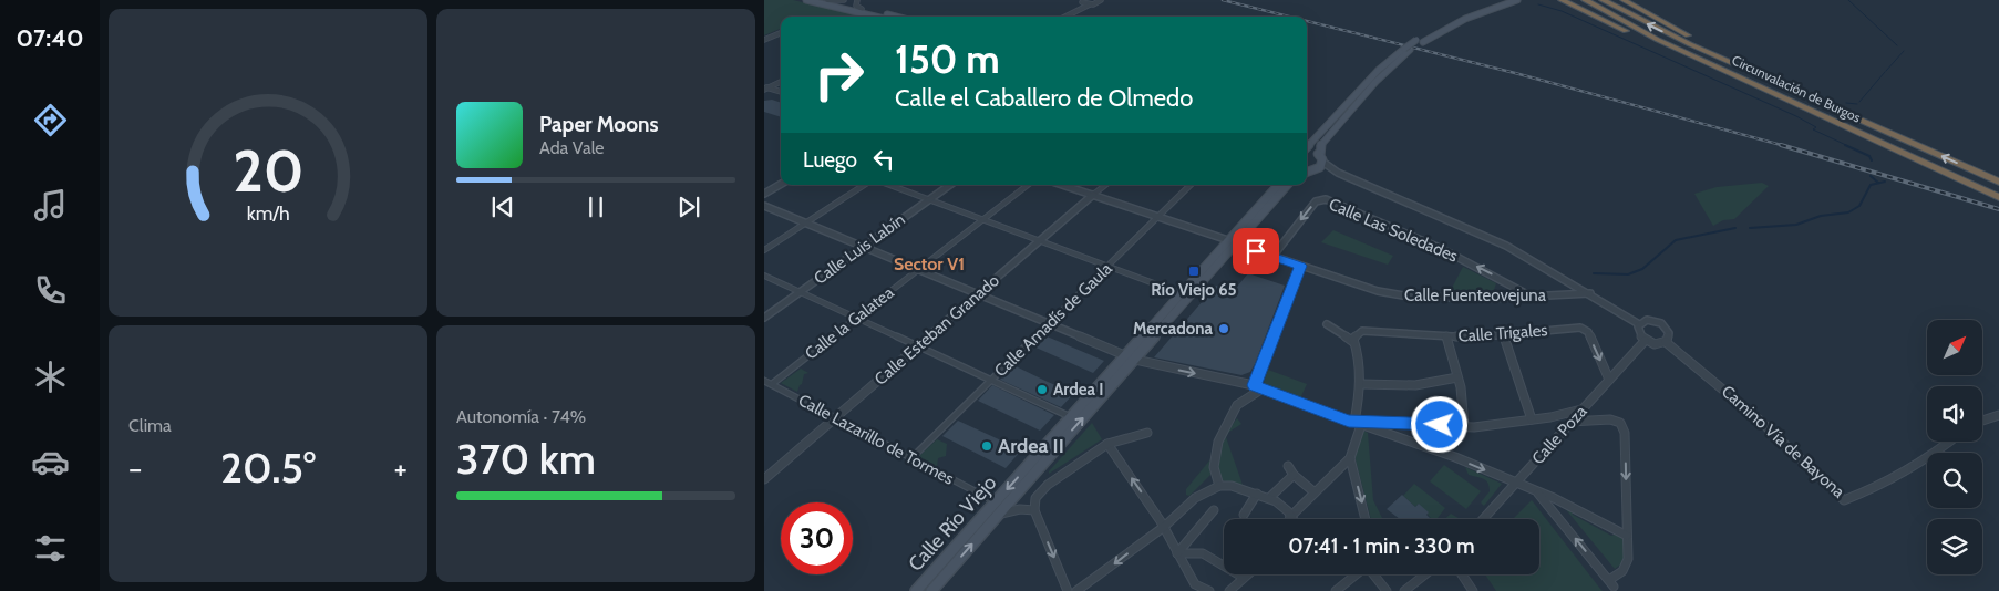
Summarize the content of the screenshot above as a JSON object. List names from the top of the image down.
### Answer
{
  "streets": {
    "highway": ["Circunvalación de Burgos"],
    "main road": ["Calle Río Viejo"],
    "street": [
      "Calle Las Soledades",
      "Calle Luis Labín",
      "Calle Fuenteovejuna",
      "Calle Amadís de Gaula",
      "Calle la Galatea",
      "Calle Esteban Granado",
      "Calle Trigales",
      "Calle Poza",
      "Calle Lazarillo de Tormes",
      "Camino Vía de Bayona"
    ]
  },
  "crossings": [
    ["Calle Las Soledades", "Calle Fuenteovejuna"],
    ["Calle Fuenteovejuna", "Calle Amadís de Gaula"],
    ["Calle Fuenteovejuna", "Calle Esteban Granado"],
    ["Calle Fuenteovejuna", "Calle Río Viejo"],
    ["Calle Amadís de Gaula", "Calle Lazarillo de Tormes"],
    ["Calle la Galatea", "Calle Lazarillo de Tormes"],
    ["Calle Esteban Granado", "Calle Lazarillo de Tormes"],
    ["Calle Trigales", "Calle Poza"],
    ["Calle Poza", "Camino Vía de Bayona"]
  ],
  "districts": ["Sector V1"],
  "places": {
    "transit": ["Río Viejo 65"],
    "other": ["Mercadona", "Ardea I", "Ardea II"]
  },
  "north": "top right",
  "page": {
    "tabs": "07:40",
    "turn": ["150 m", "Calle el Caballero de Olmedo"],
    "song": ["Paper Moons", "Ada Vale"],
    "then": "Luego",
    "tile": [
      "Clima",
      ["Autonomía · 74%", "370 km"]
    ],
    "heat": ["−", "20.5°", "+"],
    "limit": "30",
    "trip": "07:41 · 1 min · 330 m",
    "gauge": ["20", "km/h"]
  }
}
